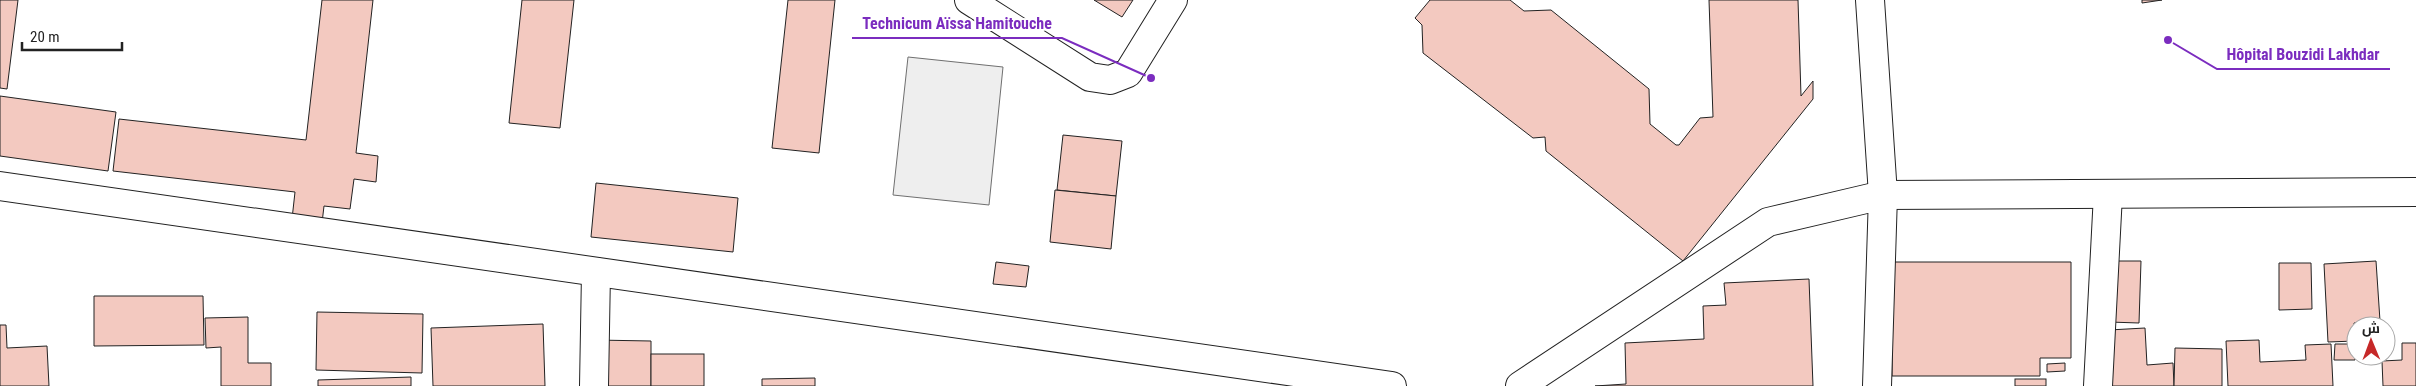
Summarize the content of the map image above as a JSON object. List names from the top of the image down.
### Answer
{
  "places": ["Hôpital Bouzidi Lakhdar", "Technicum Aïssa Hamitouche"],
  "scale_bar": "20 m",
  "north": "top"
}
